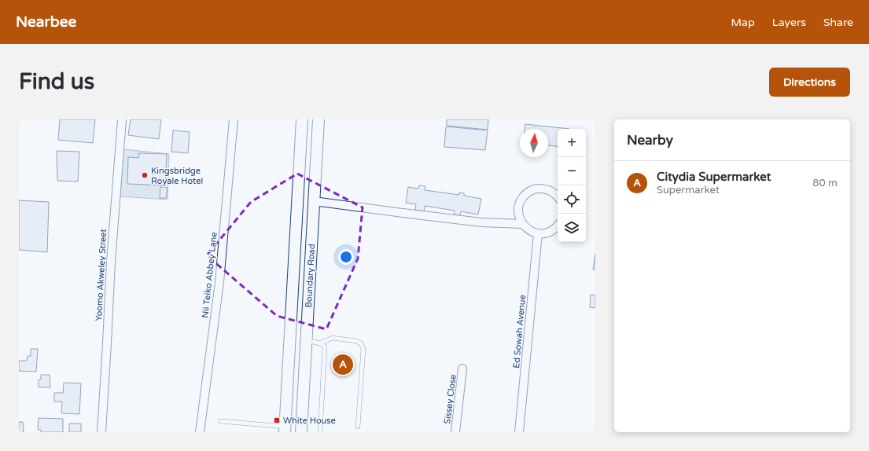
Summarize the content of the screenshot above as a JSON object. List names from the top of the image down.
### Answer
{
  "streets": {
    "main road": ["Boundary Road"],
    "street": [
      "Yoomo Akweley Street",
      "Nii Teiko Abbey Lane",
      "Ed Sowah Avenue",
      "Sissey Close"
    ]
  },
  "places": {
    "other": ["Kingsbridge Royale Hotel"],
    "transit": ["White House"]
  },
  "north": "top",
  "page": {
    "header": "Nearbee",
    "nav": ["Map", "Layers", "Share"],
    "buttons": "Directions",
    "title": "Find us",
    "heading": "Nearby",
    "map_buttons": ["+", "−"],
    "list": [
      {
        "mark": "A",
        "name": "Citydia Supermarket",
        "note": "Supermarket",
        "value": "80 m"
      }
    ],
    "pins": "A"
  }
}
